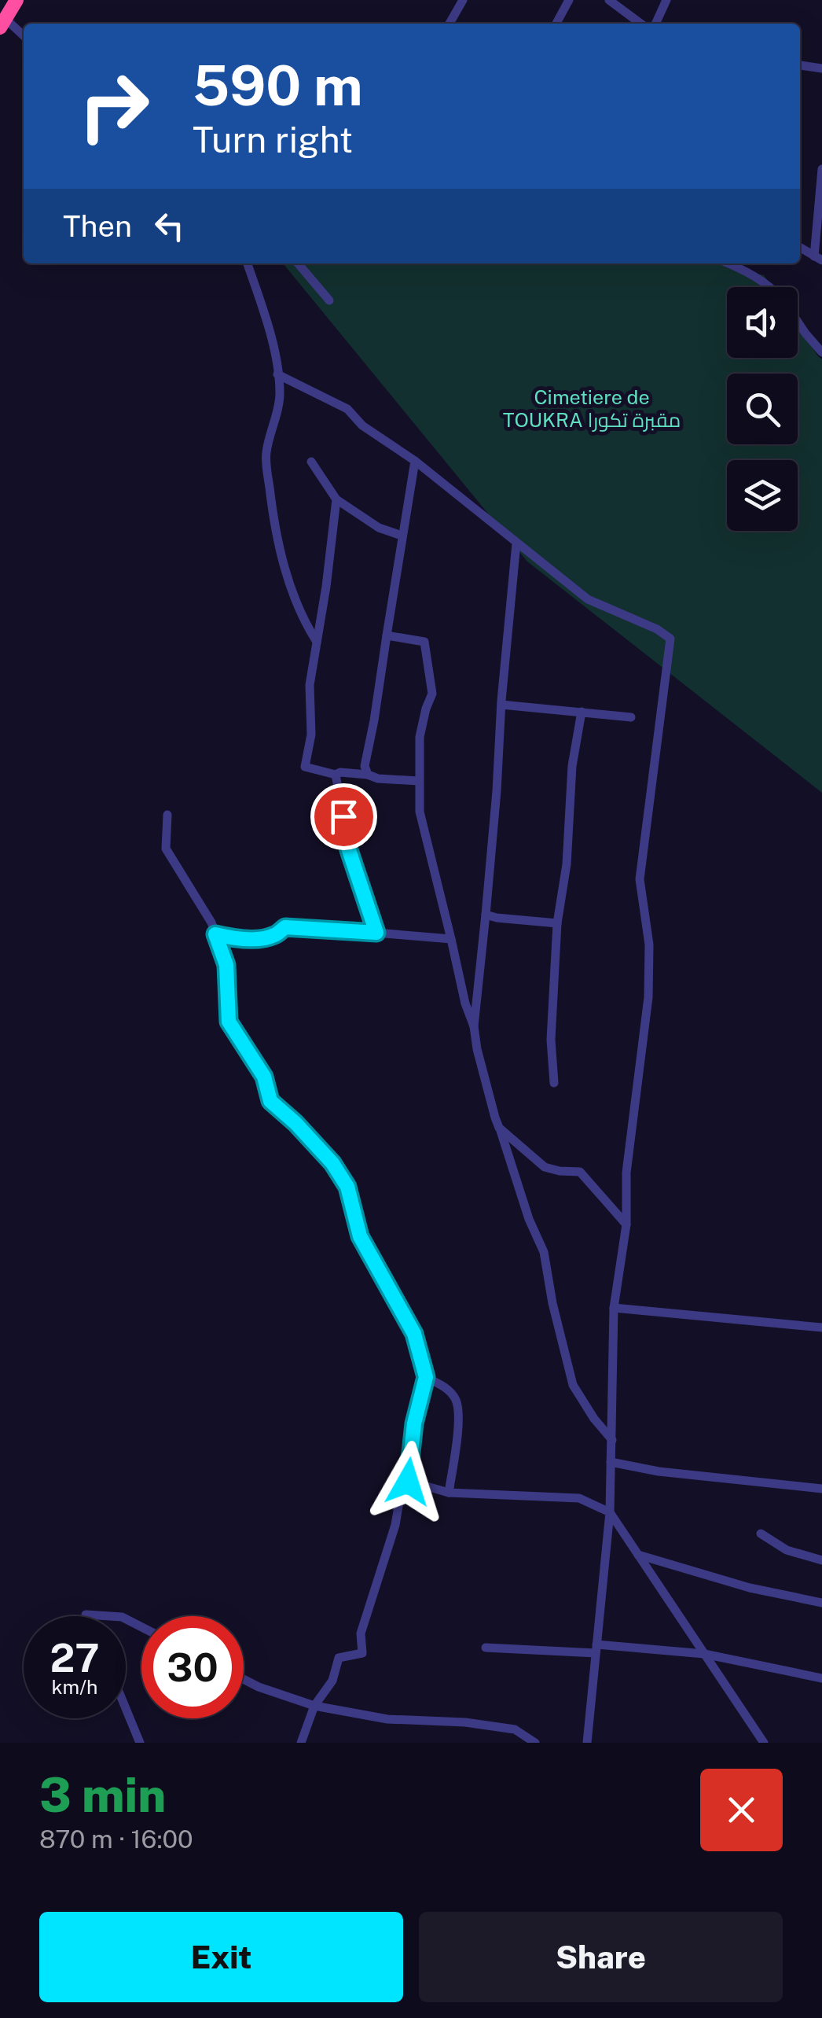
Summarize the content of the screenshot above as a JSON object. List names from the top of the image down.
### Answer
{
  "parks": ["Cimetiere de TOUKRA مقبرة تكورا"],
  "page": {
    "turn": ["590 m", "Turn right"],
    "then": "Then",
    "speed": "27 km/h",
    "limit": "30",
    "heading": ["3 min", "870 m · 16:00"],
    "buttons": ["Exit", "Share"]
  }
}
